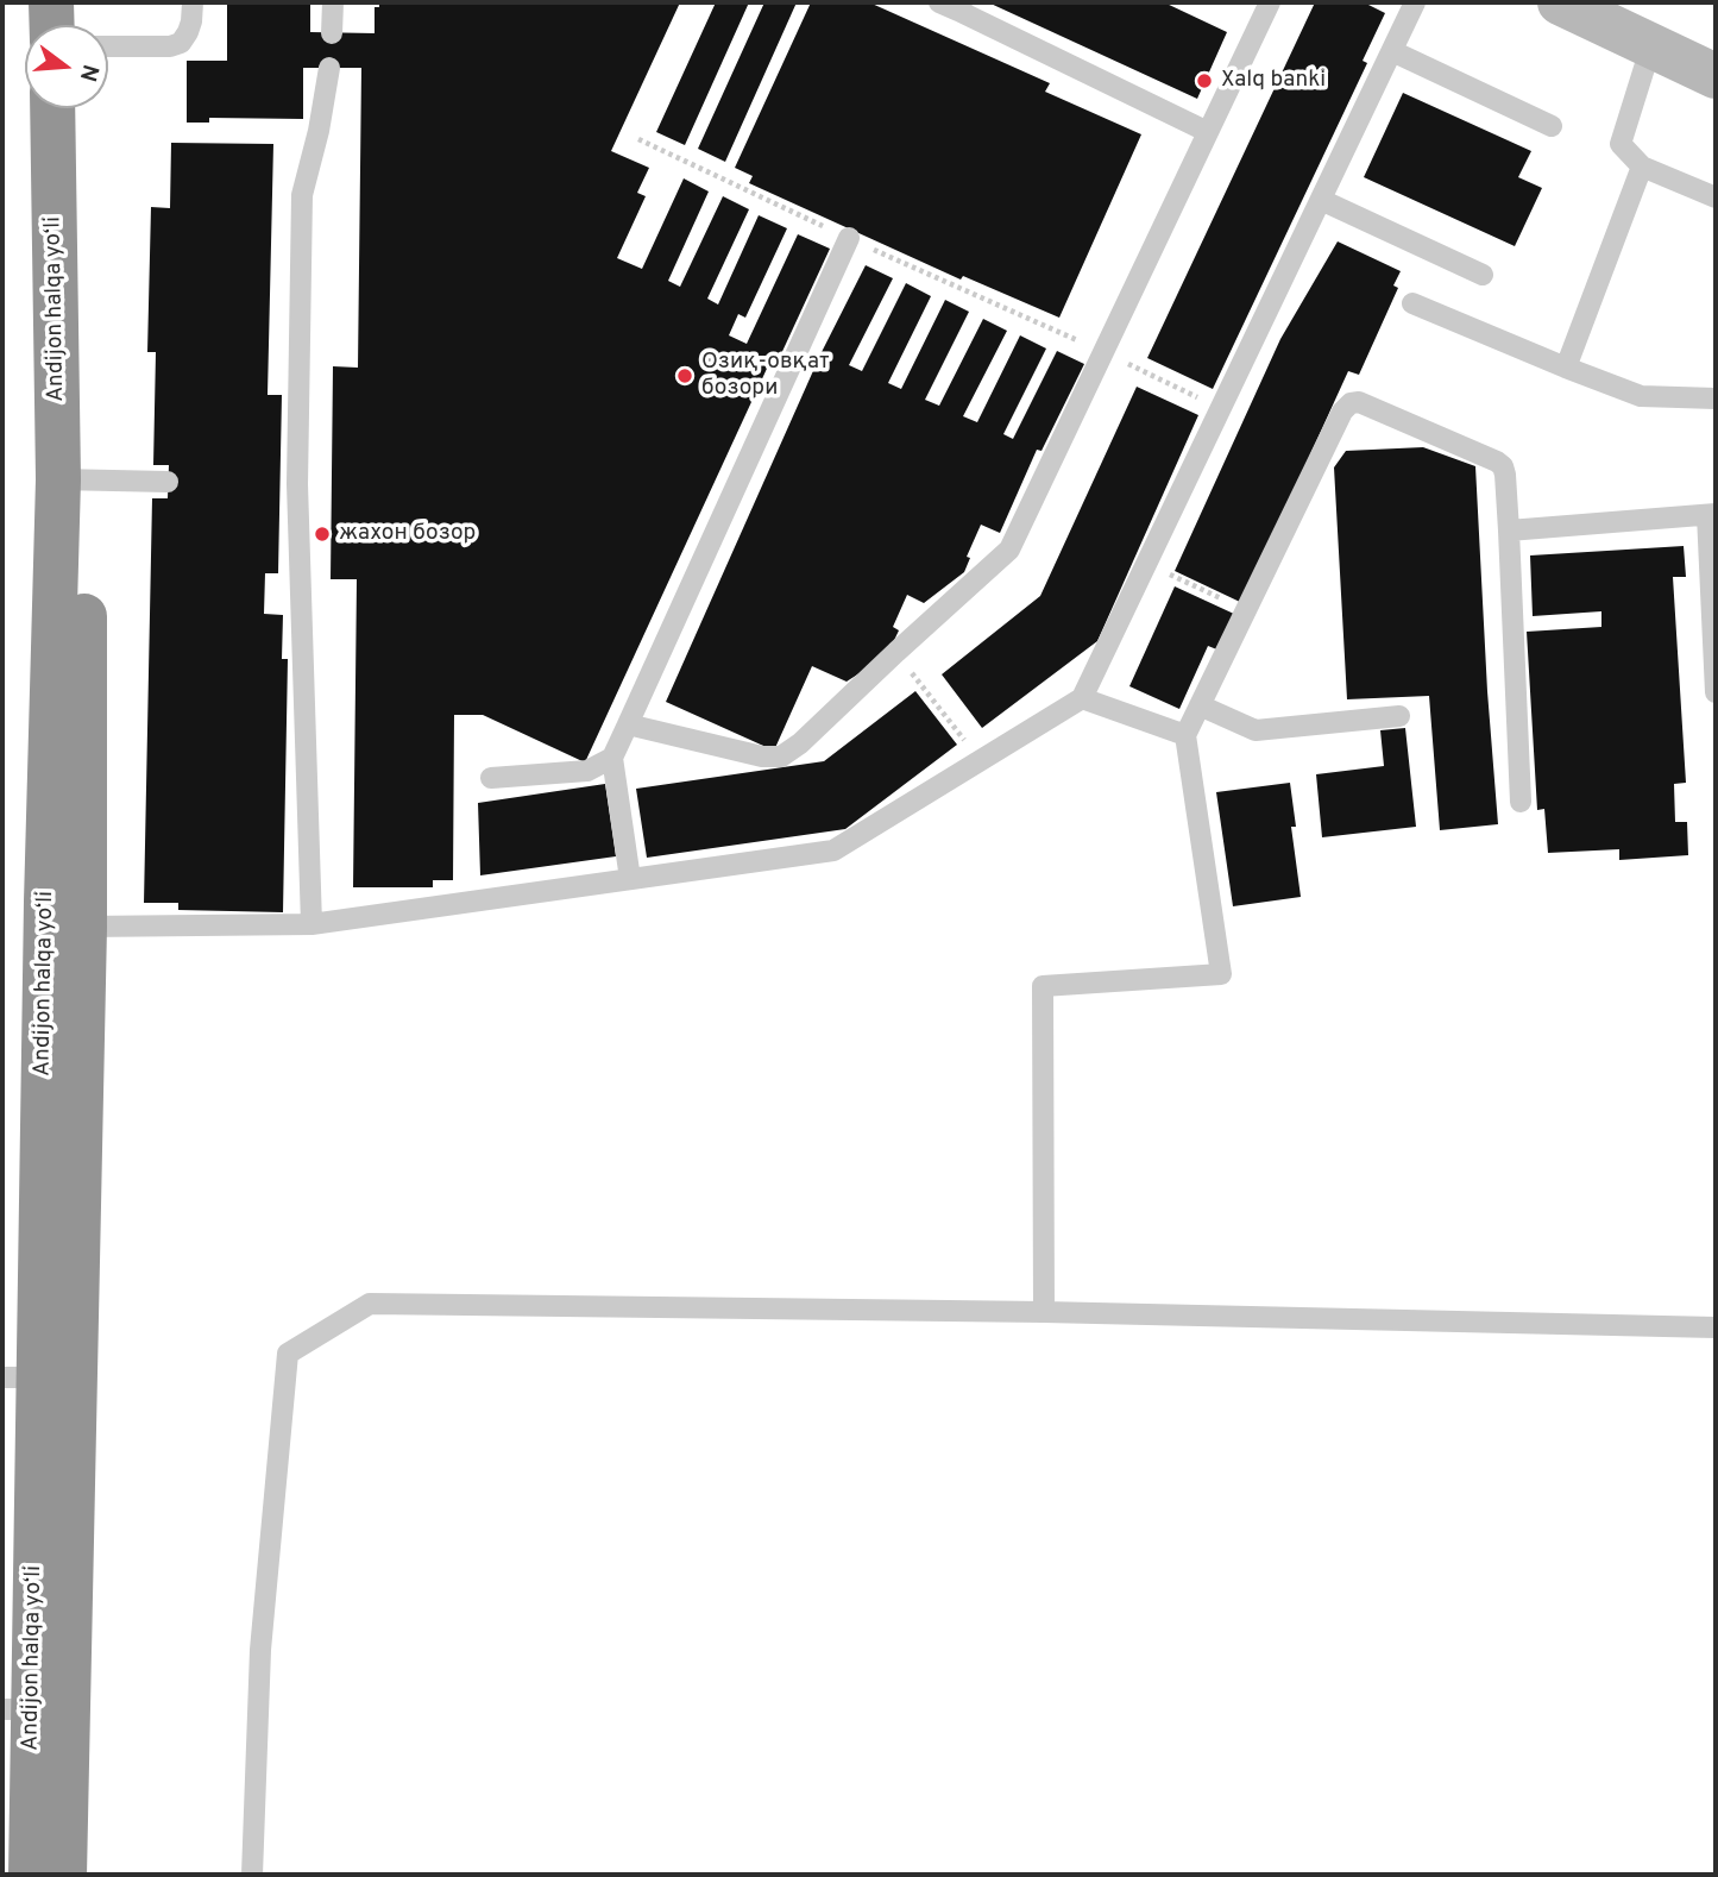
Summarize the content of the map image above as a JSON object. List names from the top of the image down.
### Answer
{
  "streets": {
    "highway": ["Andijon halqa yo‘li"]
  },
  "places": ["Xalq banki", "Озиқ-овқат бозори", "жахон бозор"],
  "north": "right"
}
